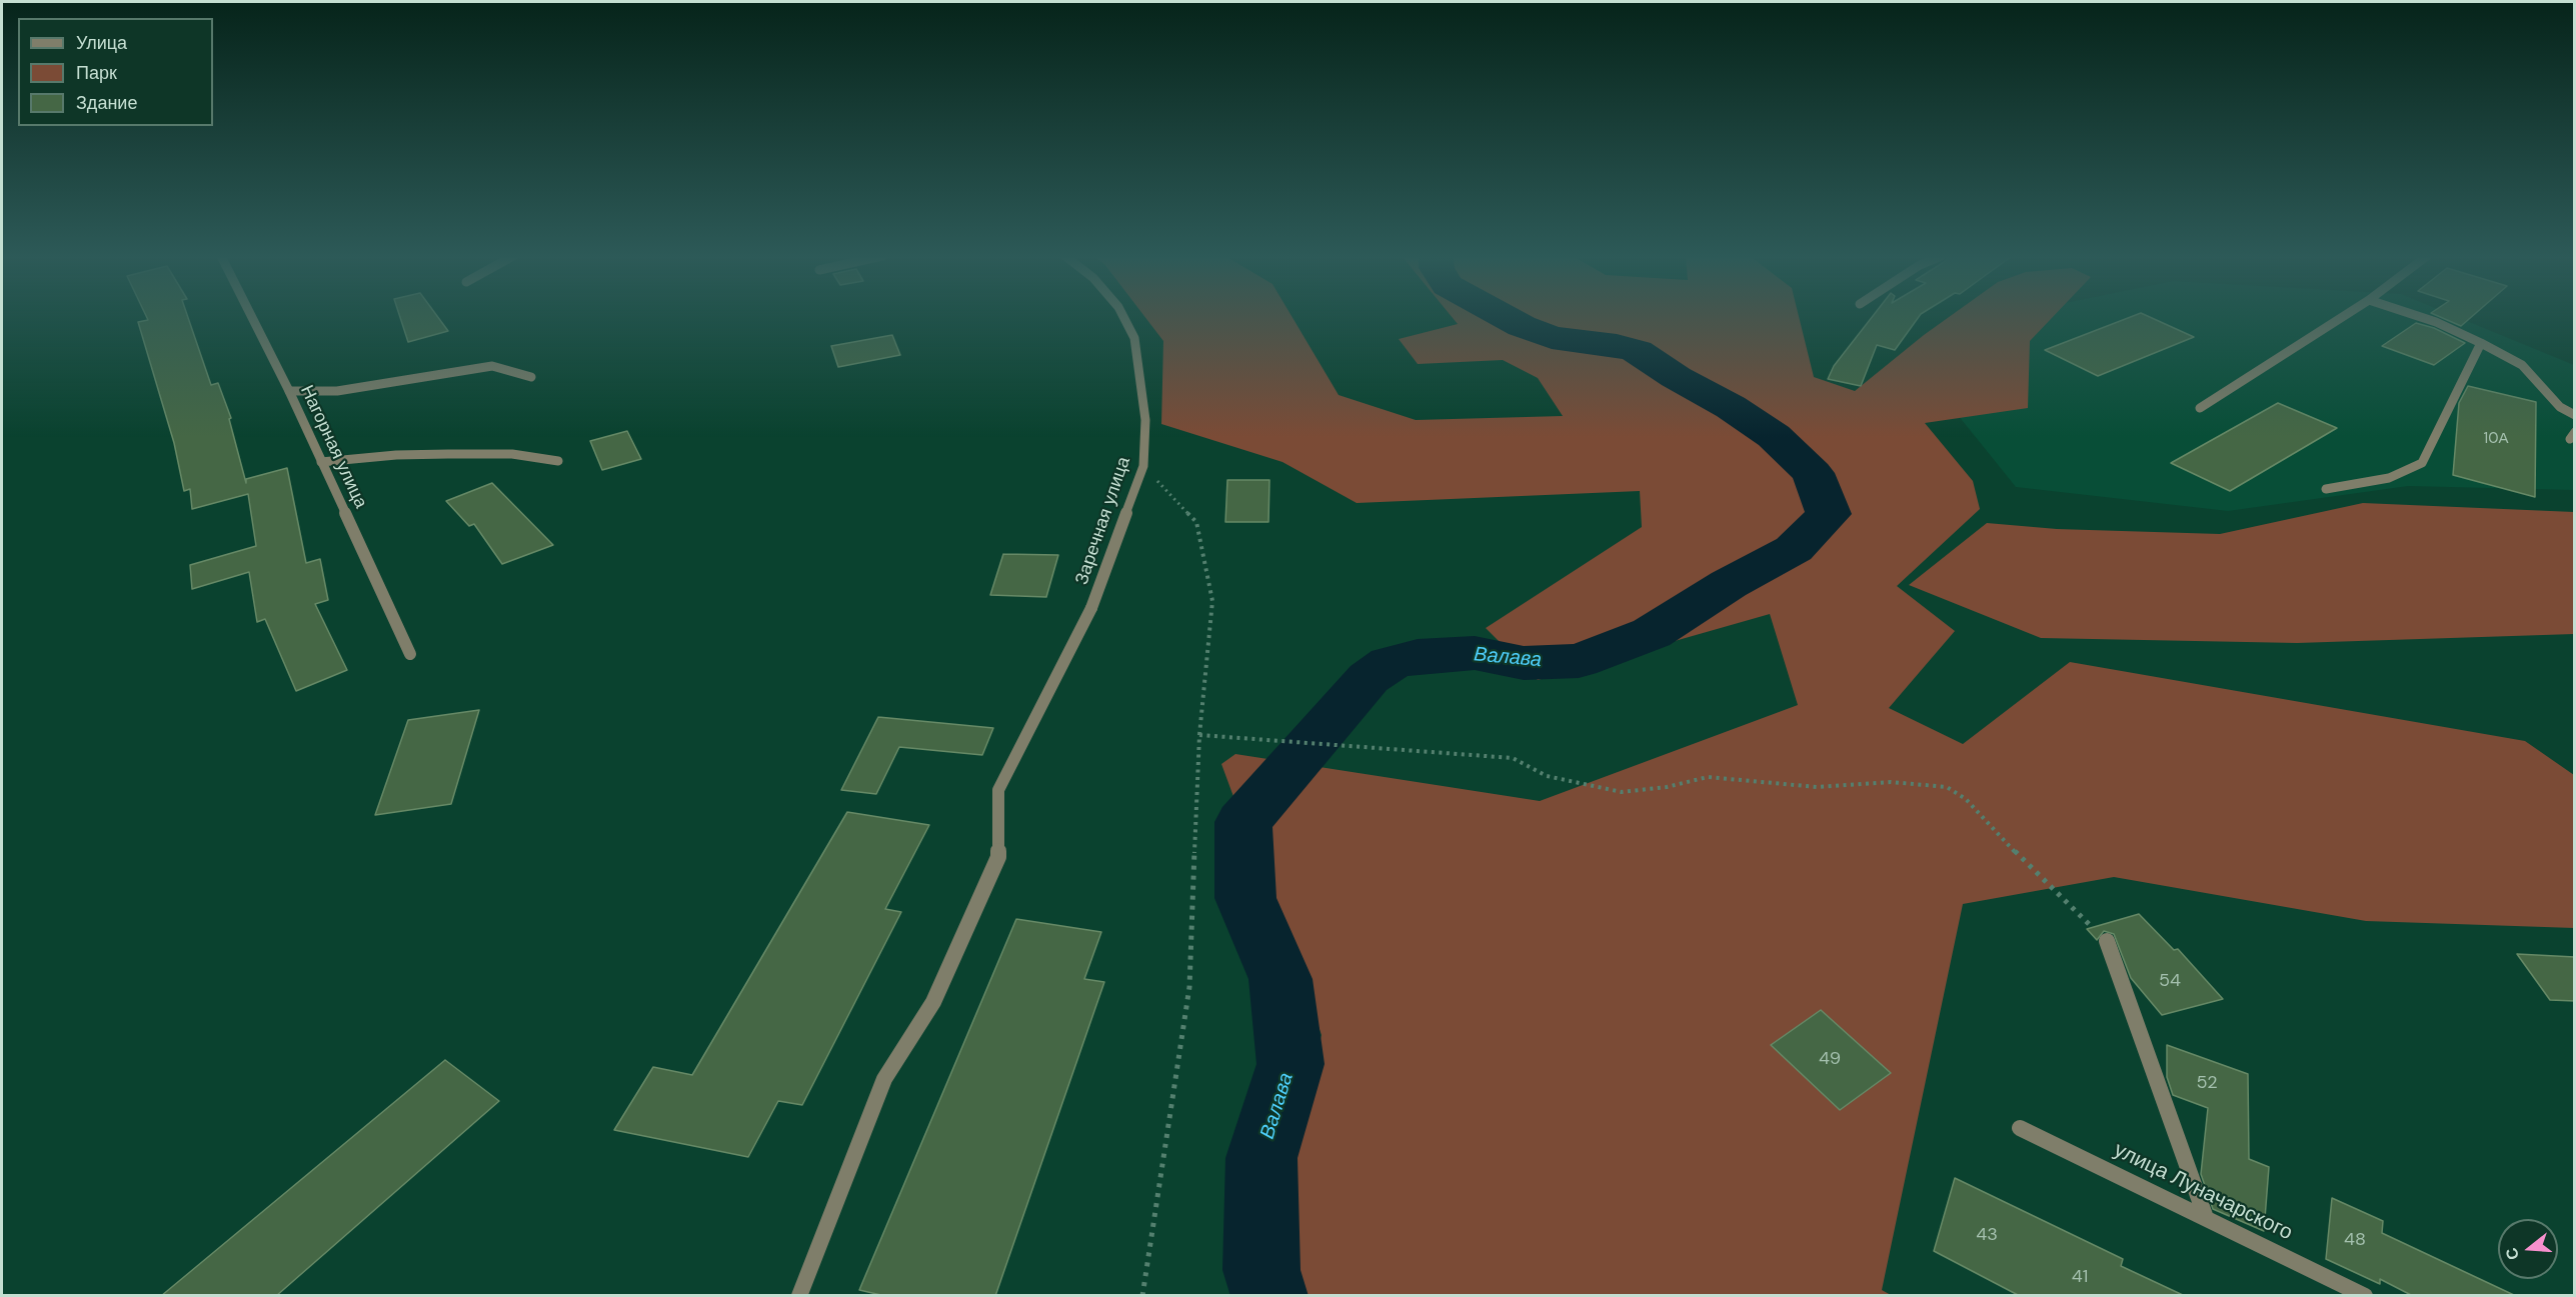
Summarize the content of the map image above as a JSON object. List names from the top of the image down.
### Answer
{
  "streets": {
    "street": ["Нагорная улица", "Заречная улица", "улица Луначарского"]
  },
  "water": ["Валава"],
  "house_numbers": [
    "10А",
    "54",
    "49",
    "52",
    "43",
    "48",
    "41"
  ],
  "legend": ["Улица", "Парк", "Здание"],
  "north": "left"
}
